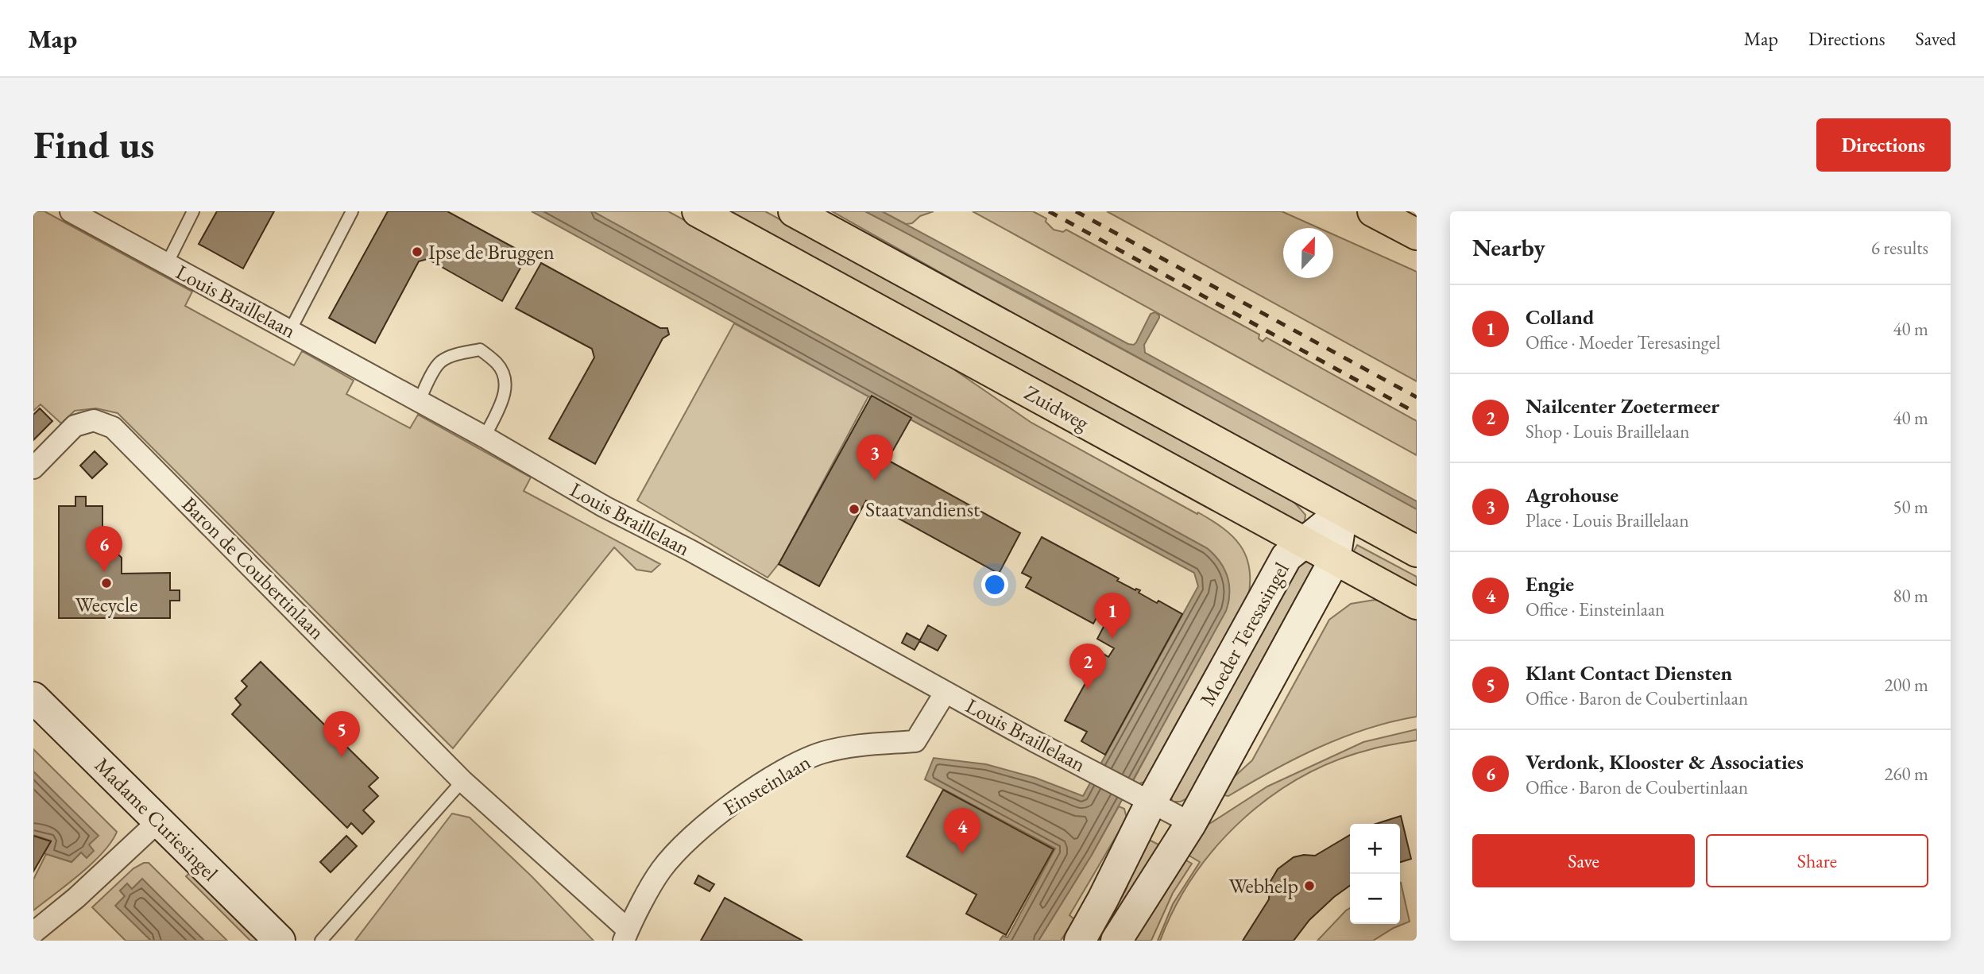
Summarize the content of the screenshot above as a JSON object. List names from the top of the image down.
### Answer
{
  "streets": {
    "main road": ["Zuidweg"],
    "street": [
      "Louis Braillelaan",
      "Baron de Coubertinlaan",
      "Moeder Teresasingel",
      "Einsteinlaan",
      "Madame Curiesingel"
    ]
  },
  "crossings": [
    ["Louis Braillelaan", "Moeder Teresasingel"],
    ["Louis Braillelaan", "Einsteinlaan"],
    ["Zuidweg", "Moeder Teresasingel"],
    ["Baron de Coubertinlaan", "Einsteinlaan"]
  ],
  "places": [
    "Ipse de Bruggen",
    "Staatvandienst",
    "Wecycle",
    "Webhelp"
  ],
  "north": "top",
  "page": {
    "header": "Map",
    "nav": ["Map", "Directions", "Saved"],
    "buttons": [
      "Directions",
      ["Save", "Share"]
    ],
    "title": "Find us",
    "heading": ["Nearby", "6 results"],
    "list": [
      {
        "mark": "1",
        "name": "Colland",
        "note": "Office · Moeder Teresasingel",
        "value": "40 m"
      },
      {
        "mark": "2",
        "name": "Nailcenter Zoetermeer",
        "note": "Shop · Louis Braillelaan",
        "value": "40 m"
      },
      {
        "mark": "3",
        "name": "Agrohouse",
        "note": "Place · Louis Braillelaan",
        "value": "50 m"
      },
      {
        "mark": "4",
        "name": "Engie",
        "note": "Office · Einsteinlaan",
        "value": "80 m"
      },
      {
        "mark": "5",
        "name": "Klant Contact Diensten",
        "note": "Office · Baron de Coubertinlaan",
        "value": "200 m"
      },
      {
        "mark": "6",
        "name": "Verdonk, Klooster & Associaties",
        "note": "Office · Baron de Coubertinlaan",
        "value": "260 m"
      }
    ],
    "pins": [
      "3",
      "6",
      "1",
      "2",
      "5",
      "4"
    ],
    "map_buttons": ["+", "−"]
  }
}
